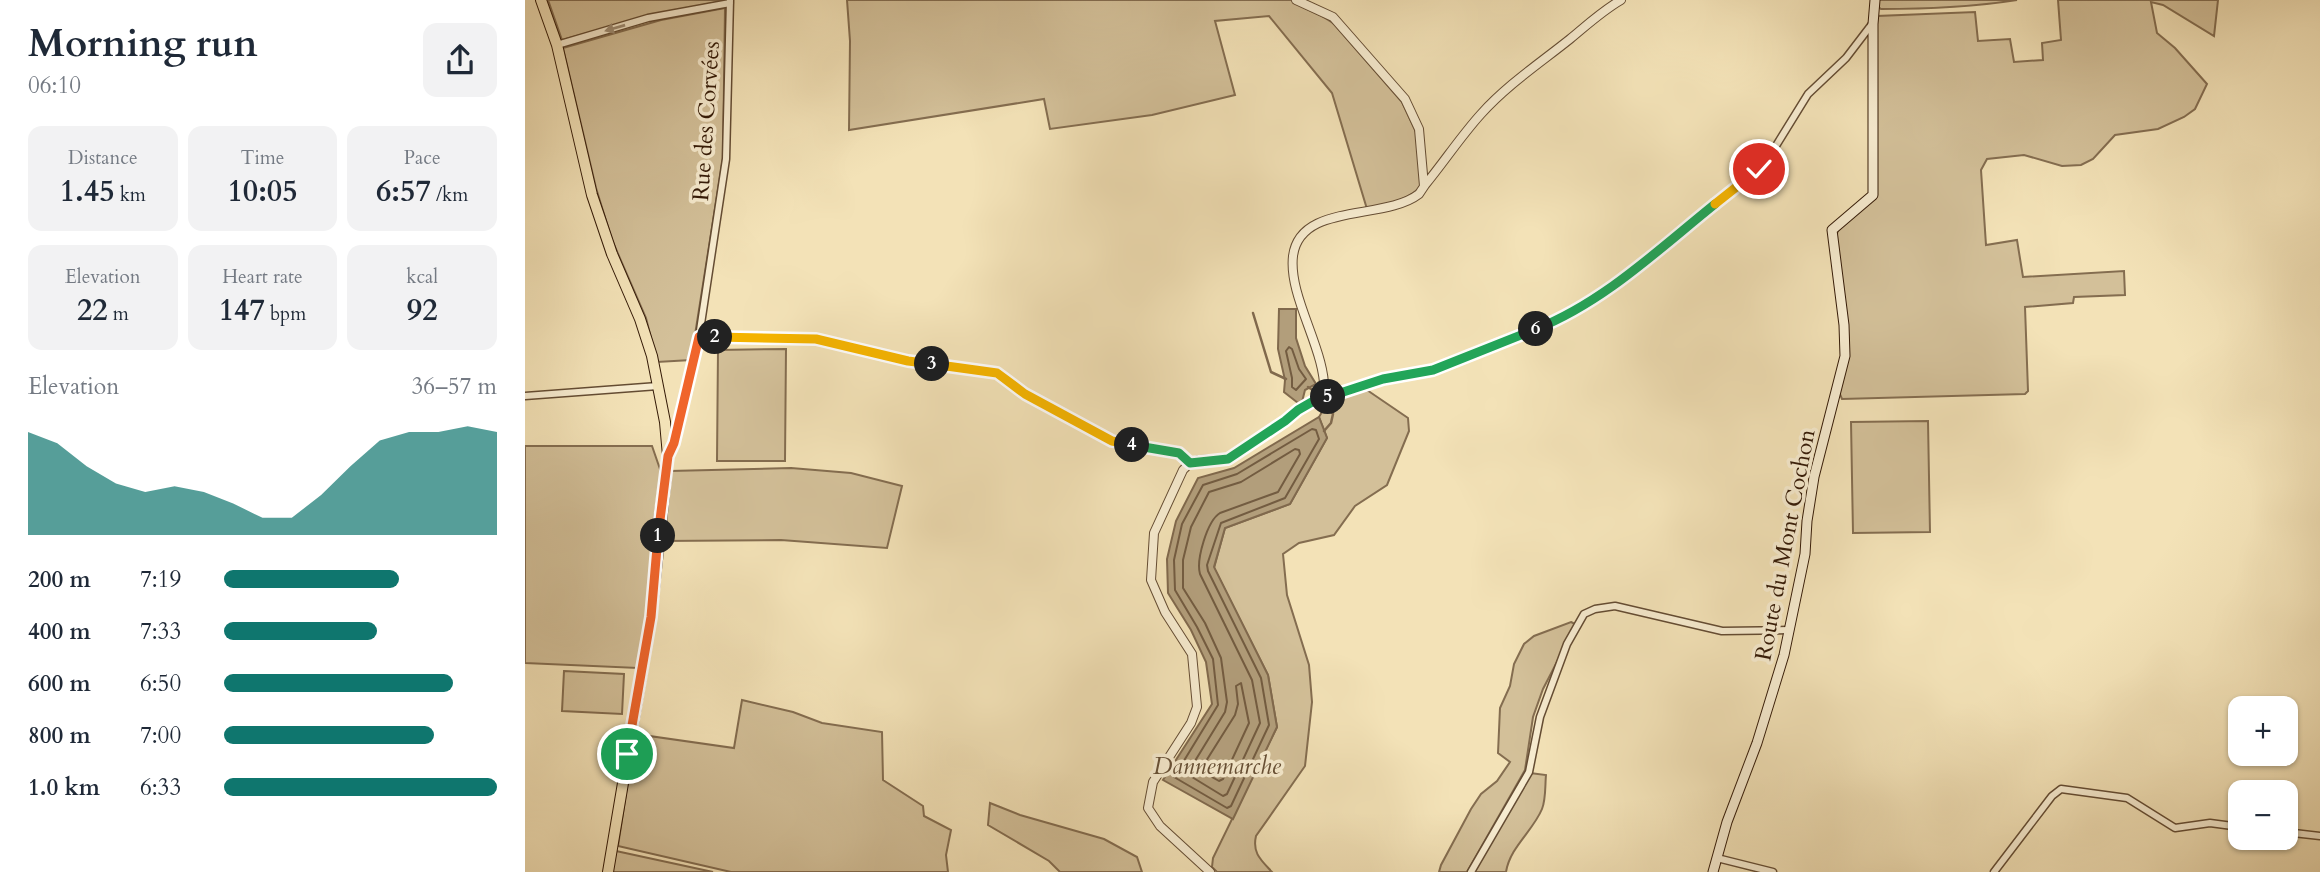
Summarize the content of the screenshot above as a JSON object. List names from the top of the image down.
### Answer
{
  "streets": {
    "main road": ["Route du Mont Cochon"],
    "street": ["Rue des Corvées"]
  },
  "water": ["Dannemarche"],
  "page": {
    "heading": ["Morning run", "06:10"],
    "stats": [
      ["Distance", "1.45 km"],
      ["Time", "10:05"],
      ["Pace", "6:57 /km"],
      ["Elevation", "22 m"],
      ["Heart rate", "147 bpm"],
      ["kcal", "92"]
    ],
    "pins": [
      "6",
      "2",
      "3",
      "5",
      "4",
      "1"
    ],
    "chart": ["Elevation", "36–57 m"],
    "list": [
      {
        "name": "200 m",
        "note": "7:19"
      },
      {
        "name": "400 m",
        "note": "7:33"
      },
      {
        "name": "600 m",
        "note": "6:50"
      },
      {
        "name": "800 m",
        "note": "7:00"
      },
      {
        "name": "1.0 km",
        "note": "6:33"
      }
    ],
    "map_buttons": ["+", "−"]
  }
}
